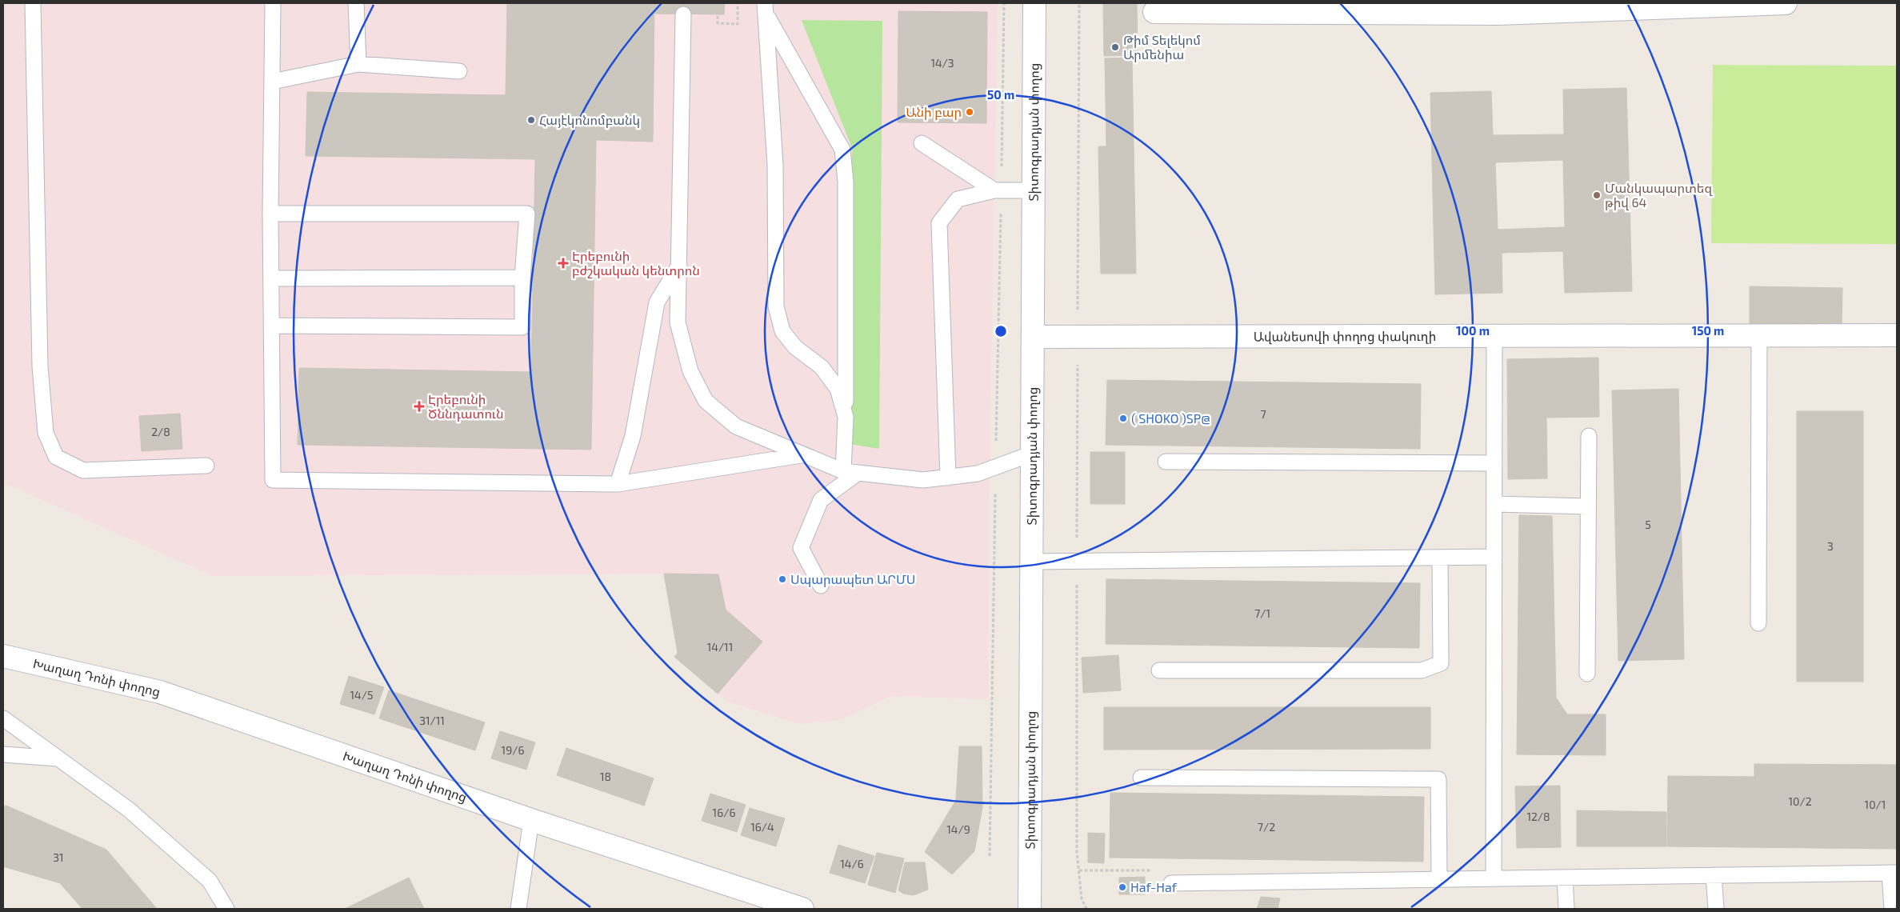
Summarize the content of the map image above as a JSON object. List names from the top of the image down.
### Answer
{
  "streets": {
    "street": ["Տիտոգրադյան փողոց", "Ավանեսովի փողոց փակուղի", "Խաղաղ Դոնի փողոց"]
  },
  "crossings": [
    ["Տիտոգրադյան փողոց", "Ավանեսովի փողոց փակուղի"]
  ],
  "places": {
    "other": [
      "Թիմ Տելեկոմ Արմենիա",
      "Անի բար",
      "Հայէկոնոմբանկ",
      "Մանկապարտեզ թիվ 64",
      "( SHOKO )SP@",
      "Սպարապետ ԱՐՄՍ",
      "Haf-Haf"
    ],
    "health": ["Էրեբունի բժշկական կենտրոն", "Էրեբունի Ծննդատուն"]
  },
  "house_numbers": [
    "14/3",
    "7",
    "2/8",
    "5",
    "3",
    "7/1",
    "14/11",
    "14/5",
    "31/11",
    "19/6",
    "18",
    "10/2",
    "10/1",
    "16/6",
    "12/8",
    "16/4",
    "7/2",
    "14/9",
    "31",
    "14/6"
  ],
  "rings": ["50 m", "100 m", "150 m"]
}
